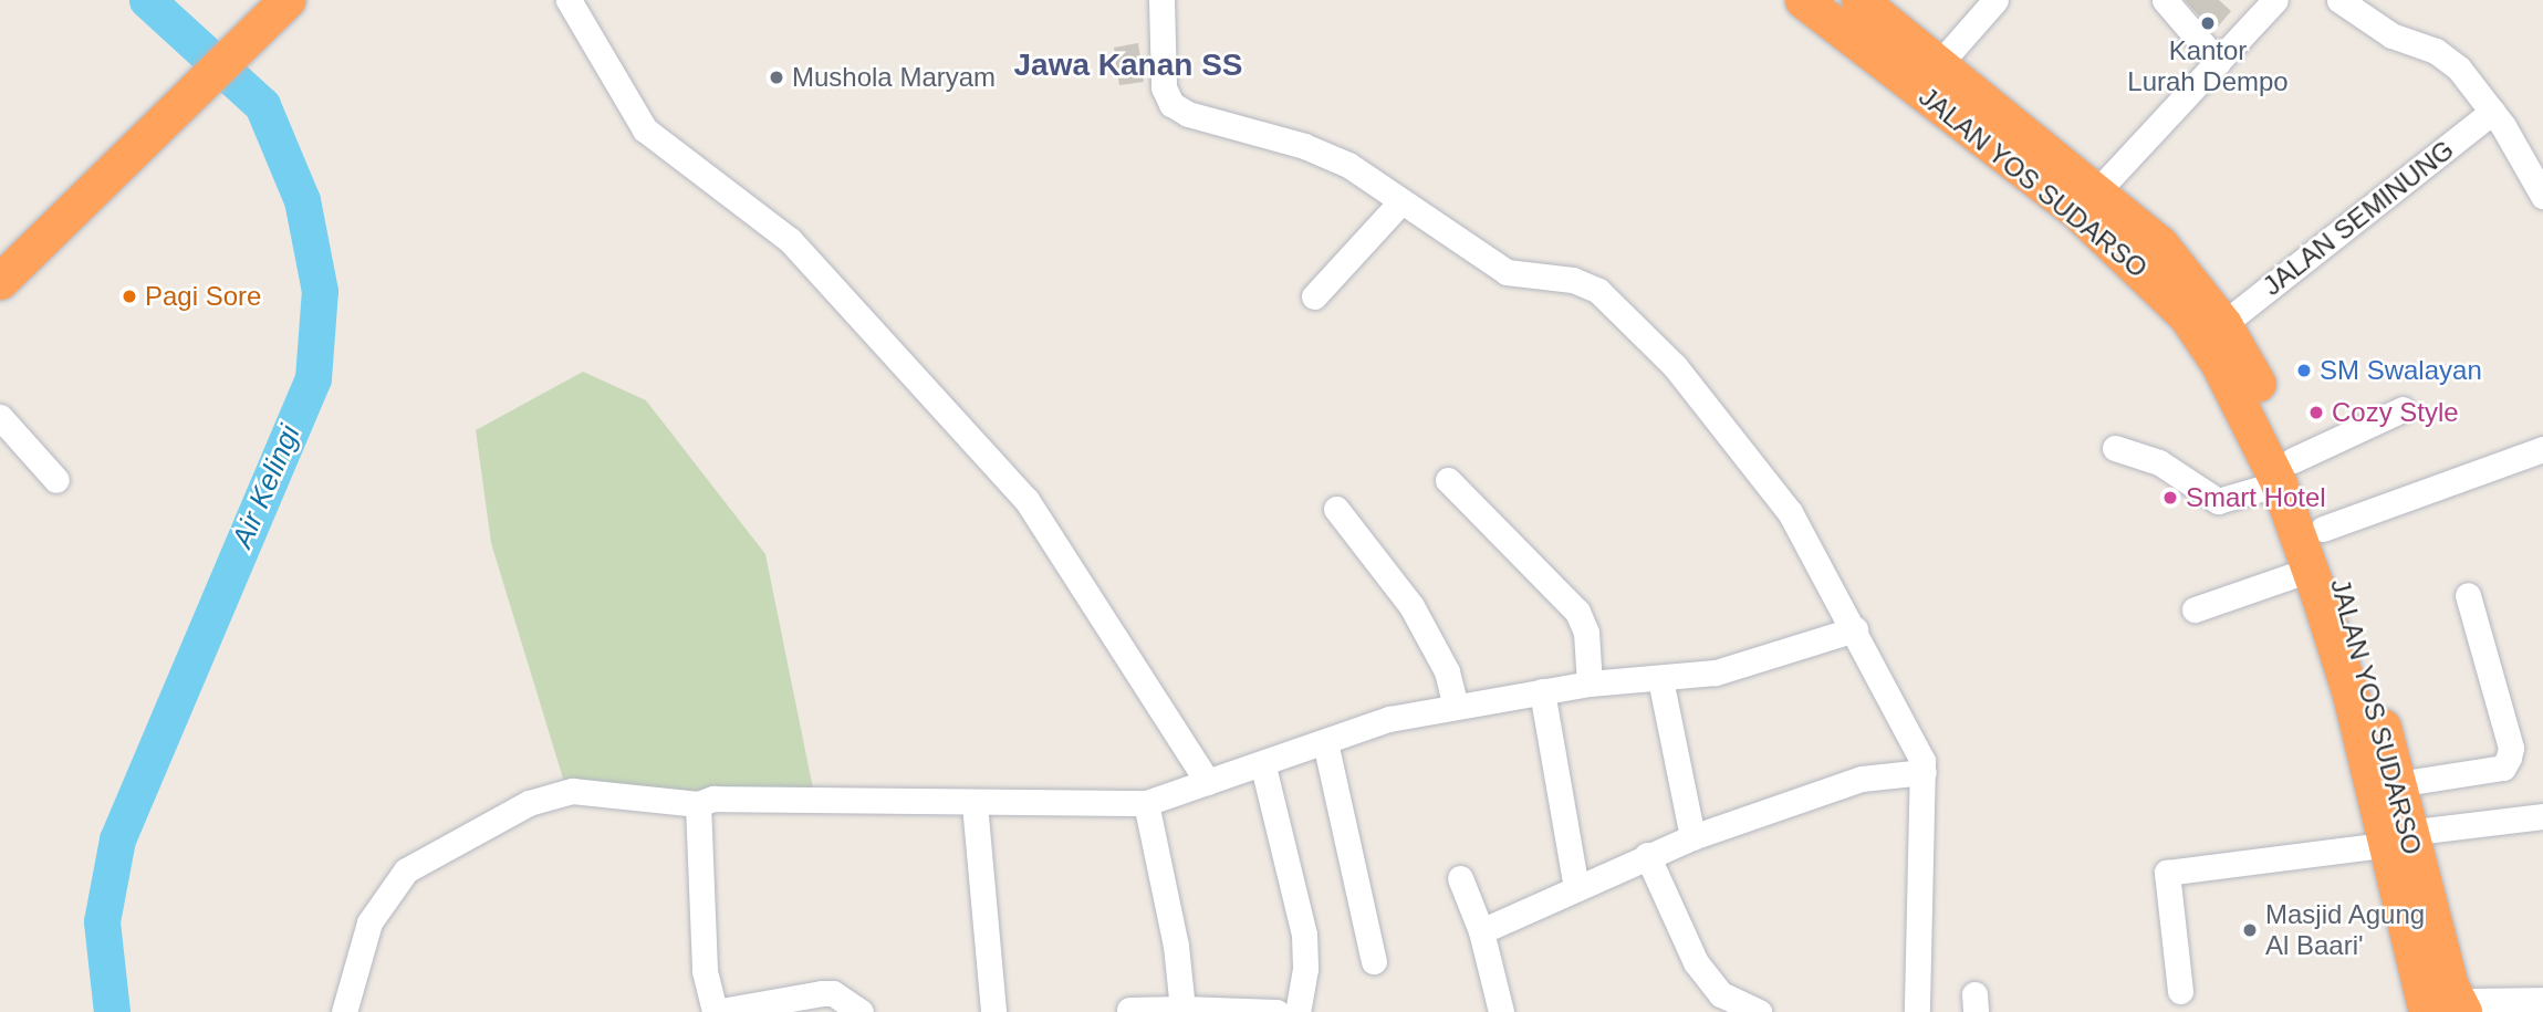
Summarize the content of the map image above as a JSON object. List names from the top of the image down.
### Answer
{
  "streets": {
    "highway": ["JALAN YOS SUDARSO"],
    "street": ["JALAN SEMINUNG"]
  },
  "crossings": [
    ["JALAN YOS SUDARSO", "JALAN SEMINUNG"]
  ],
  "districts": ["Jawa Kanan SS"],
  "water": ["Air Kelingi"],
  "places": [
    "Kantor Lurah Dempo",
    "Mushola Maryam",
    "Pagi Sore",
    "SM Swalayan",
    "Cozy Style",
    "Smart Hotel",
    "Masjid Agung Al Baari'"
  ]
}
